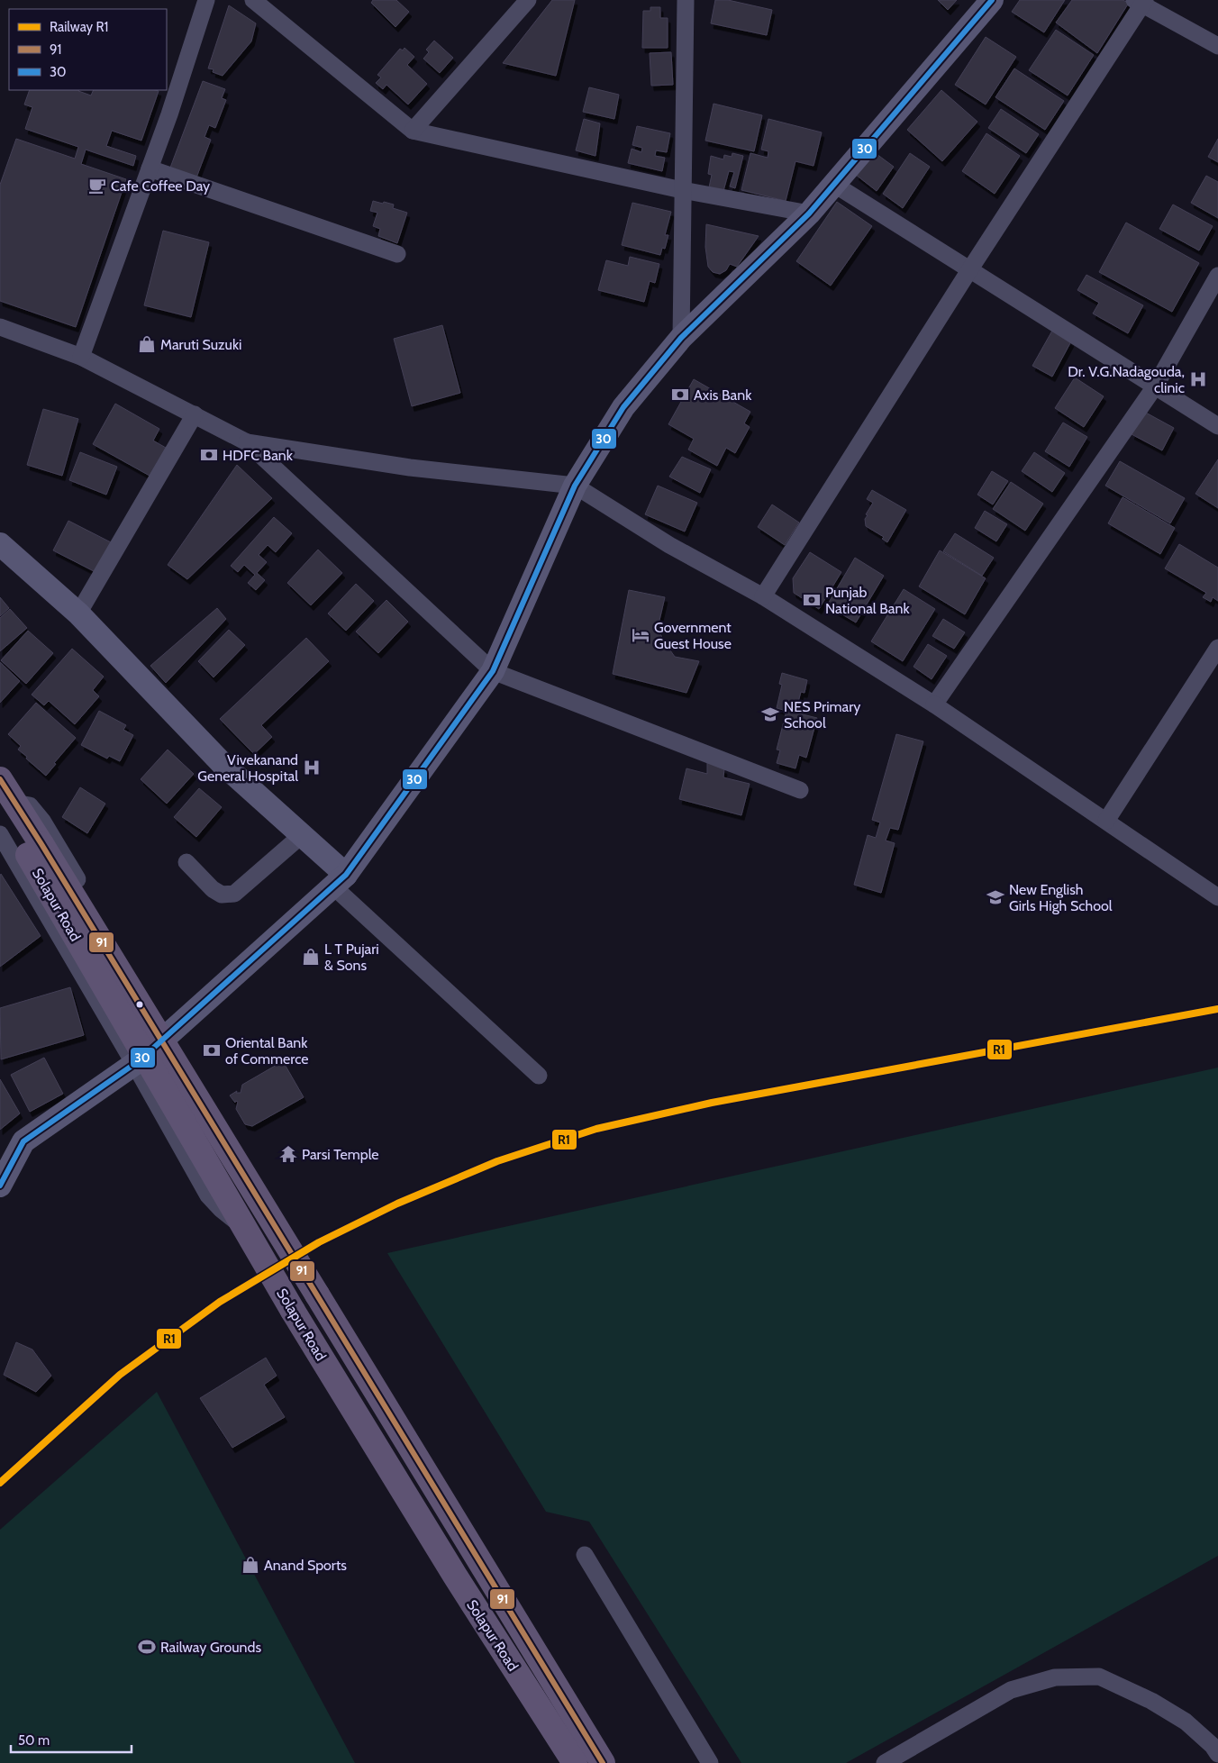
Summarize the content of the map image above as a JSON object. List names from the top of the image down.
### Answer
{
  "streets": {
    "main road": ["Solapur Road"]
  },
  "places": {
    "cafe": ["Cafe Coffee Day"],
    "shop": ["Maruti Suzuki", "L T Pujari & Sons", "Anand Sports"],
    "hospital": ["Dr. V.G.Nadagouda, clinic", "Vivekanand General Hospital"],
    "bank": [
      "Axis Bank",
      "HDFC Bank",
      "Punjab National Bank",
      "Oriental Bank of Commerce"
    ],
    "hotel": ["Government Guest House"],
    "school or university": ["NES Primary School", "New English Girls High School"],
    "temple": ["Parsi Temple"],
    "sports": ["Railway Grounds"]
  },
  "lines": ["transit line 30", "transit line 91", "rail line R1"],
  "legend": ["Railway R1", "91", "30"],
  "scale_bar": "50 m"
}
